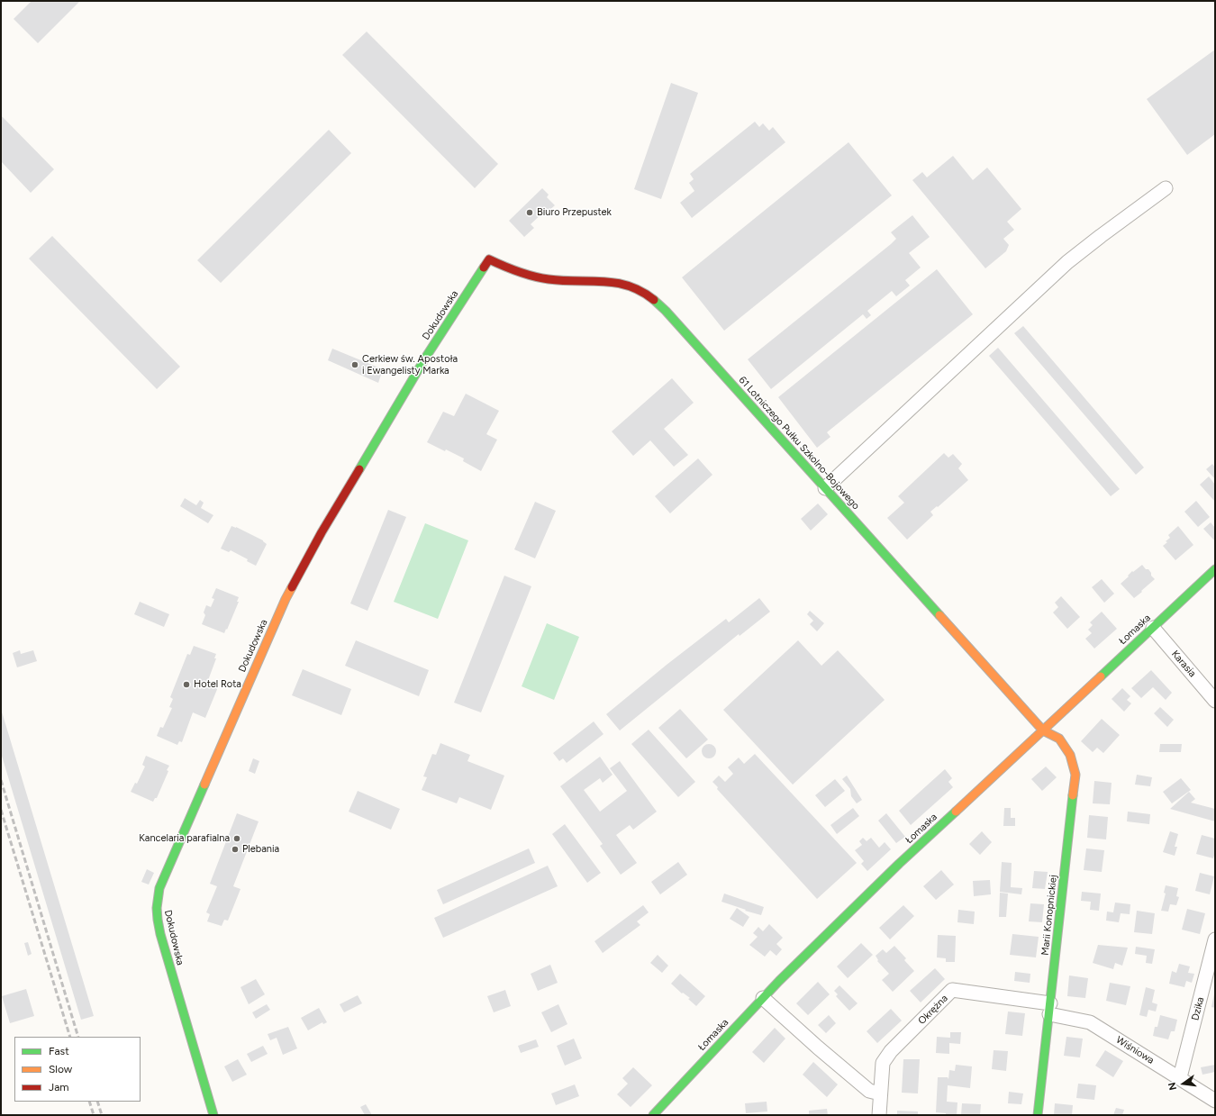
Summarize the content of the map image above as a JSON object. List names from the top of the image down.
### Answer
{
  "streets": {
    "street": [
      "Dokudowska",
      "61 Lotniczego Pułku Szkolno-Bojowego",
      "Łomaska",
      "Karasia",
      "Marii Konopnickiej",
      "Dzika",
      "Okrężna",
      "Wiśniowa"
    ]
  },
  "crossings": [
    ["Dokudowska", "61 Lotniczego Pułku Szkolno-Bojowego"],
    ["61 Lotniczego Pułku Szkolno-Bojowego", "Łomaska"],
    ["61 Lotniczego Pułku Szkolno-Bojowego", "Marii Konopnickiej"],
    ["Łomaska", "Karasia"],
    ["Łomaska", "Marii Konopnickiej"],
    ["Marii Konopnickiej", "Okrężna"],
    ["Marii Konopnickiej", "Wiśniowa"],
    ["Dzika", "Wiśniowa"],
    ["Okrężna", "Wiśniowa"]
  ],
  "places": [
    "Biuro Przepustek",
    "Cerkiew św. Apostoła i Ewangelisty Marka",
    "Hotel Rota",
    "Kancelaria parafialna",
    "Plebania"
  ],
  "legend": ["Fast", "Slow", "Jam"],
  "north": "left"
}
